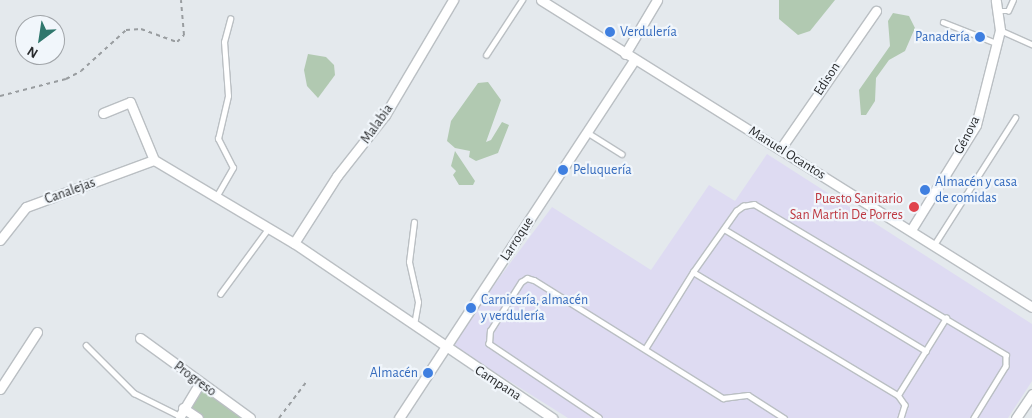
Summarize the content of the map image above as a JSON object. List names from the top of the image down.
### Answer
{
  "streets": {
    "street": [
      "Edison",
      "Malabia",
      "Génova",
      "Manuel Ocantos",
      "Canalejas",
      "Larroque",
      "Progreso",
      "Campana"
    ]
  },
  "crossings": [
    ["Edison", "Manuel Ocantos"],
    ["Malabia", "Campana"],
    ["Génova", "Manuel Ocantos"],
    ["Manuel Ocantos", "Larroque"],
    ["Canalejas", "Campana"],
    ["Larroque", "Campana"]
  ],
  "places": [
    "Verdulería",
    "Panadería",
    "Peluquería",
    "Almacén y casa de comidas",
    "Puesto Sanitario San Martin De Porres",
    "Carnicería, almacén y verdulería",
    "Almacén"
  ],
  "north": "bottom left"
}
